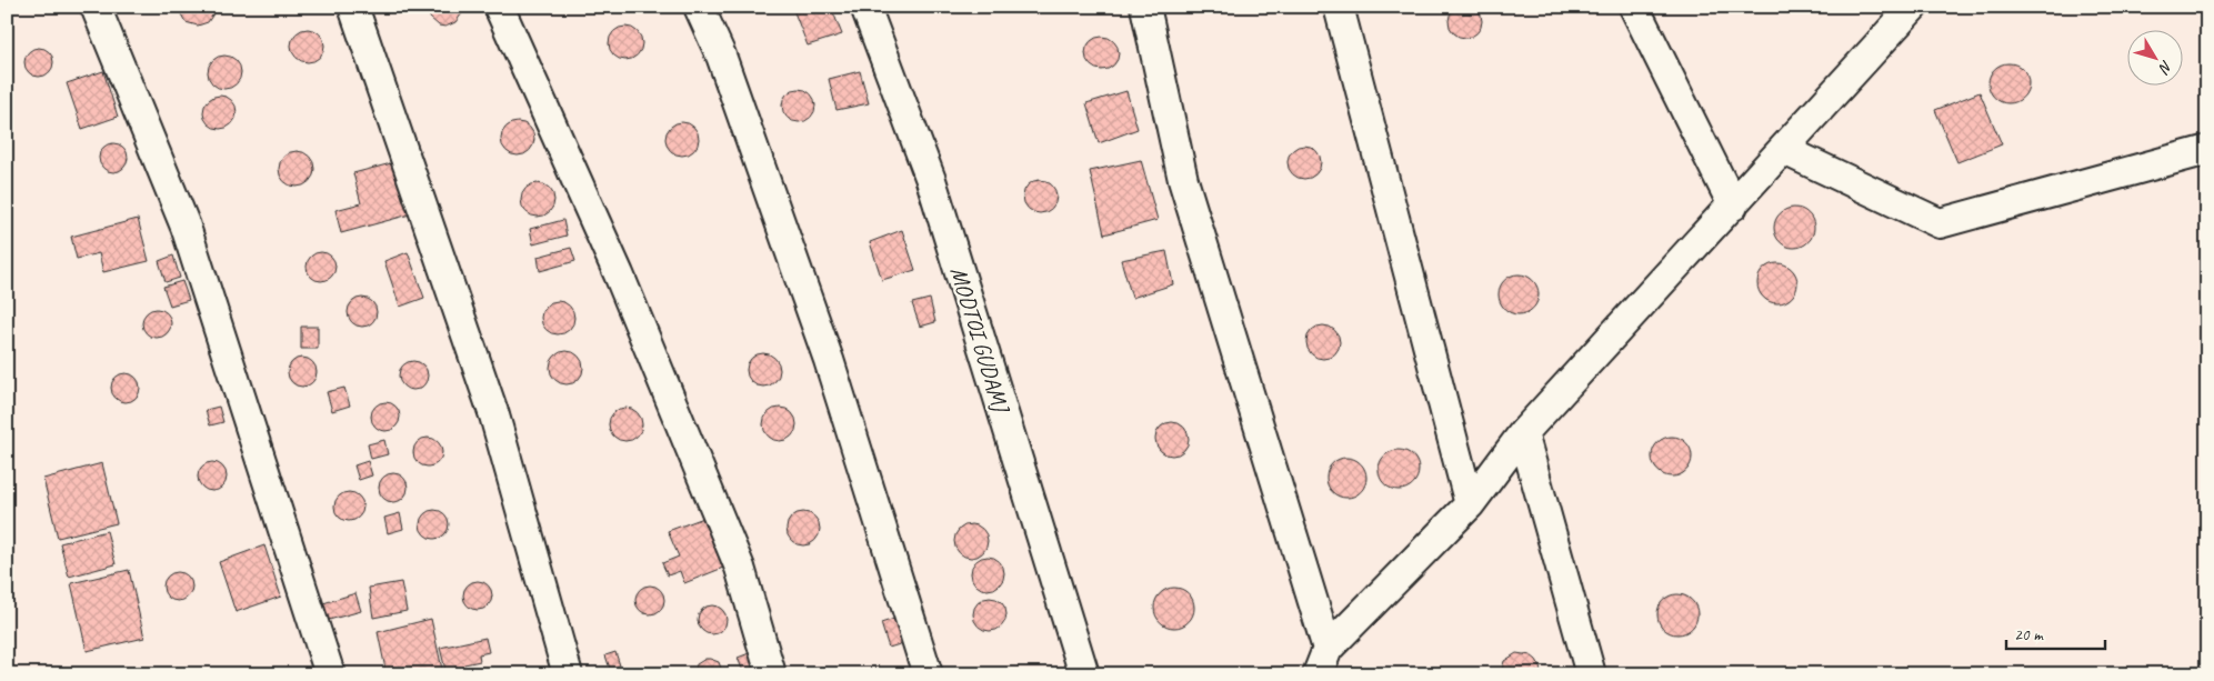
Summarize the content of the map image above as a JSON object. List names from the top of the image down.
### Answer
{
  "streets": {
    "street": ["MODTOI GUDAMJ"]
  },
  "scale_bar": "20 m",
  "north": "bottom right"
}
